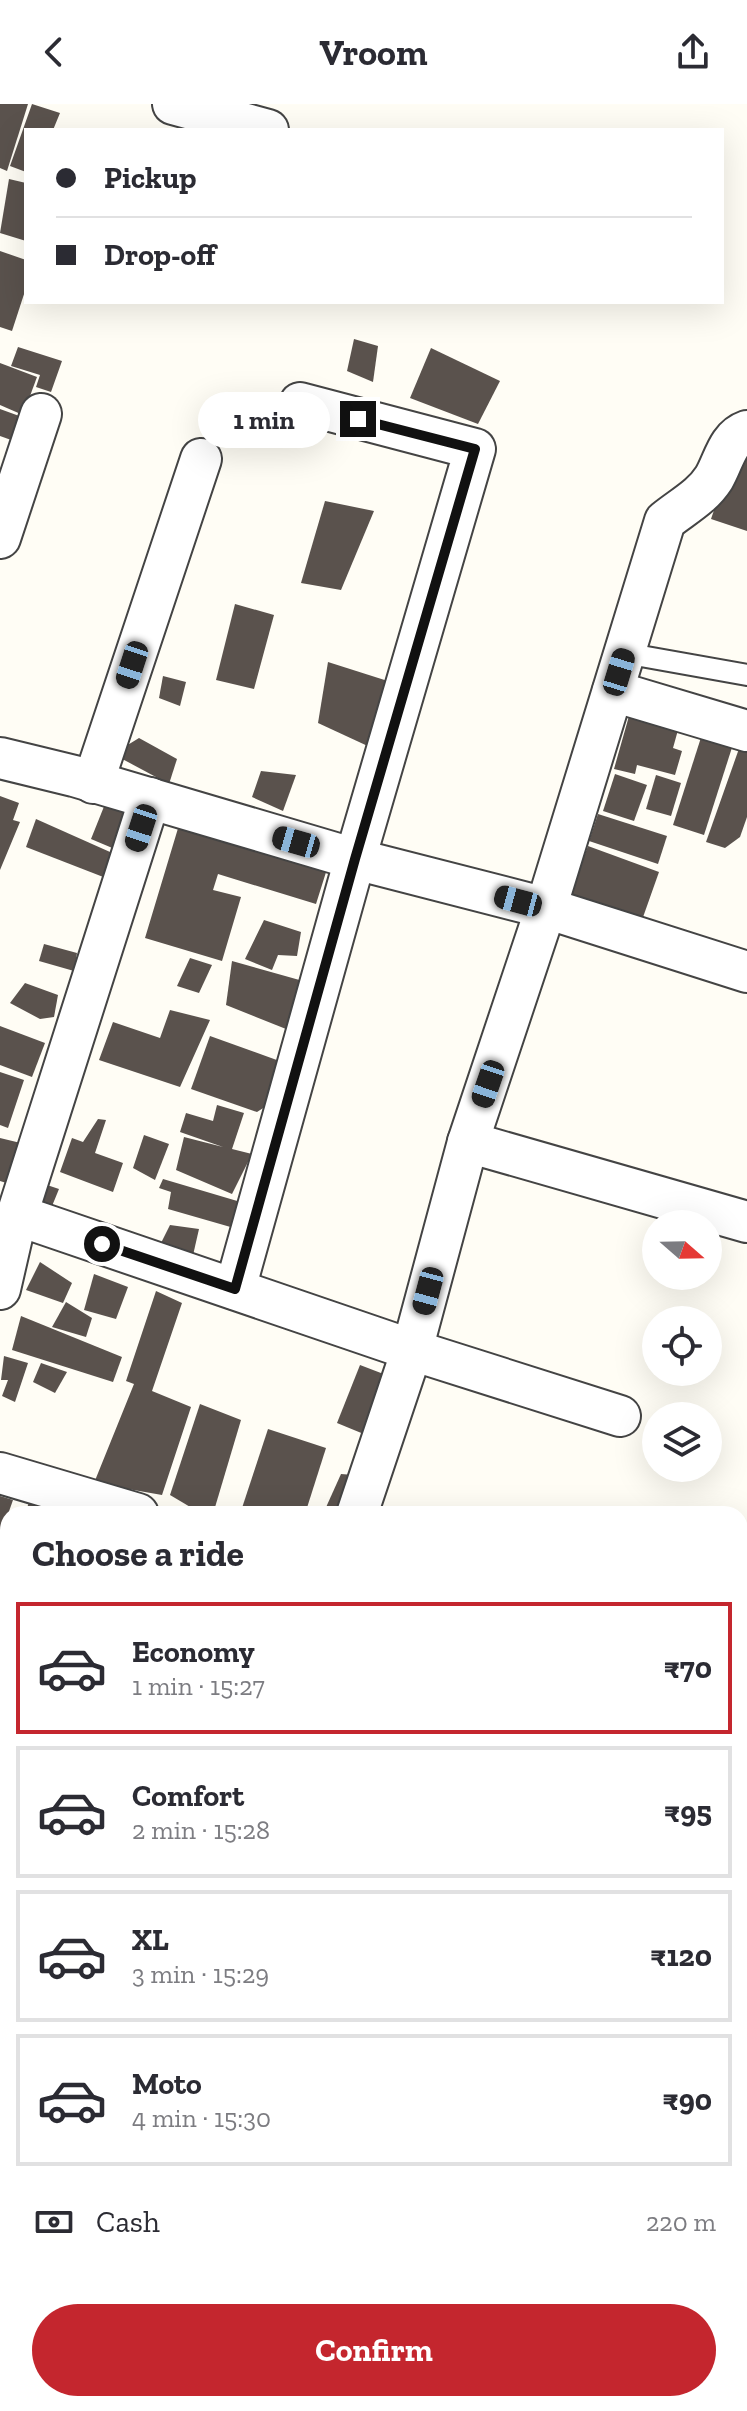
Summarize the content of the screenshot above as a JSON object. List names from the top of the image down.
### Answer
{
  "north": "right",
  "page": {
    "header": "Vroom",
    "banner": ["Pickup", "Drop-off"],
    "bubble": "1 min",
    "heading": "Choose a ride",
    "list": [
      {
        "name": "Economy",
        "note": "1 min · 15:27",
        "value": "₹70"
      },
      {
        "name": "Comfort",
        "note": "2 min · 15:28",
        "value": "₹95"
      },
      {
        "name": "XL",
        "note": "3 min · 15:29",
        "value": "₹120"
      },
      {
        "name": "Moto",
        "note": "4 min · 15:30",
        "value": "₹90"
      }
    ],
    "pay": ["Cash", "220 m"],
    "buttons": "Confirm"
  }
}
